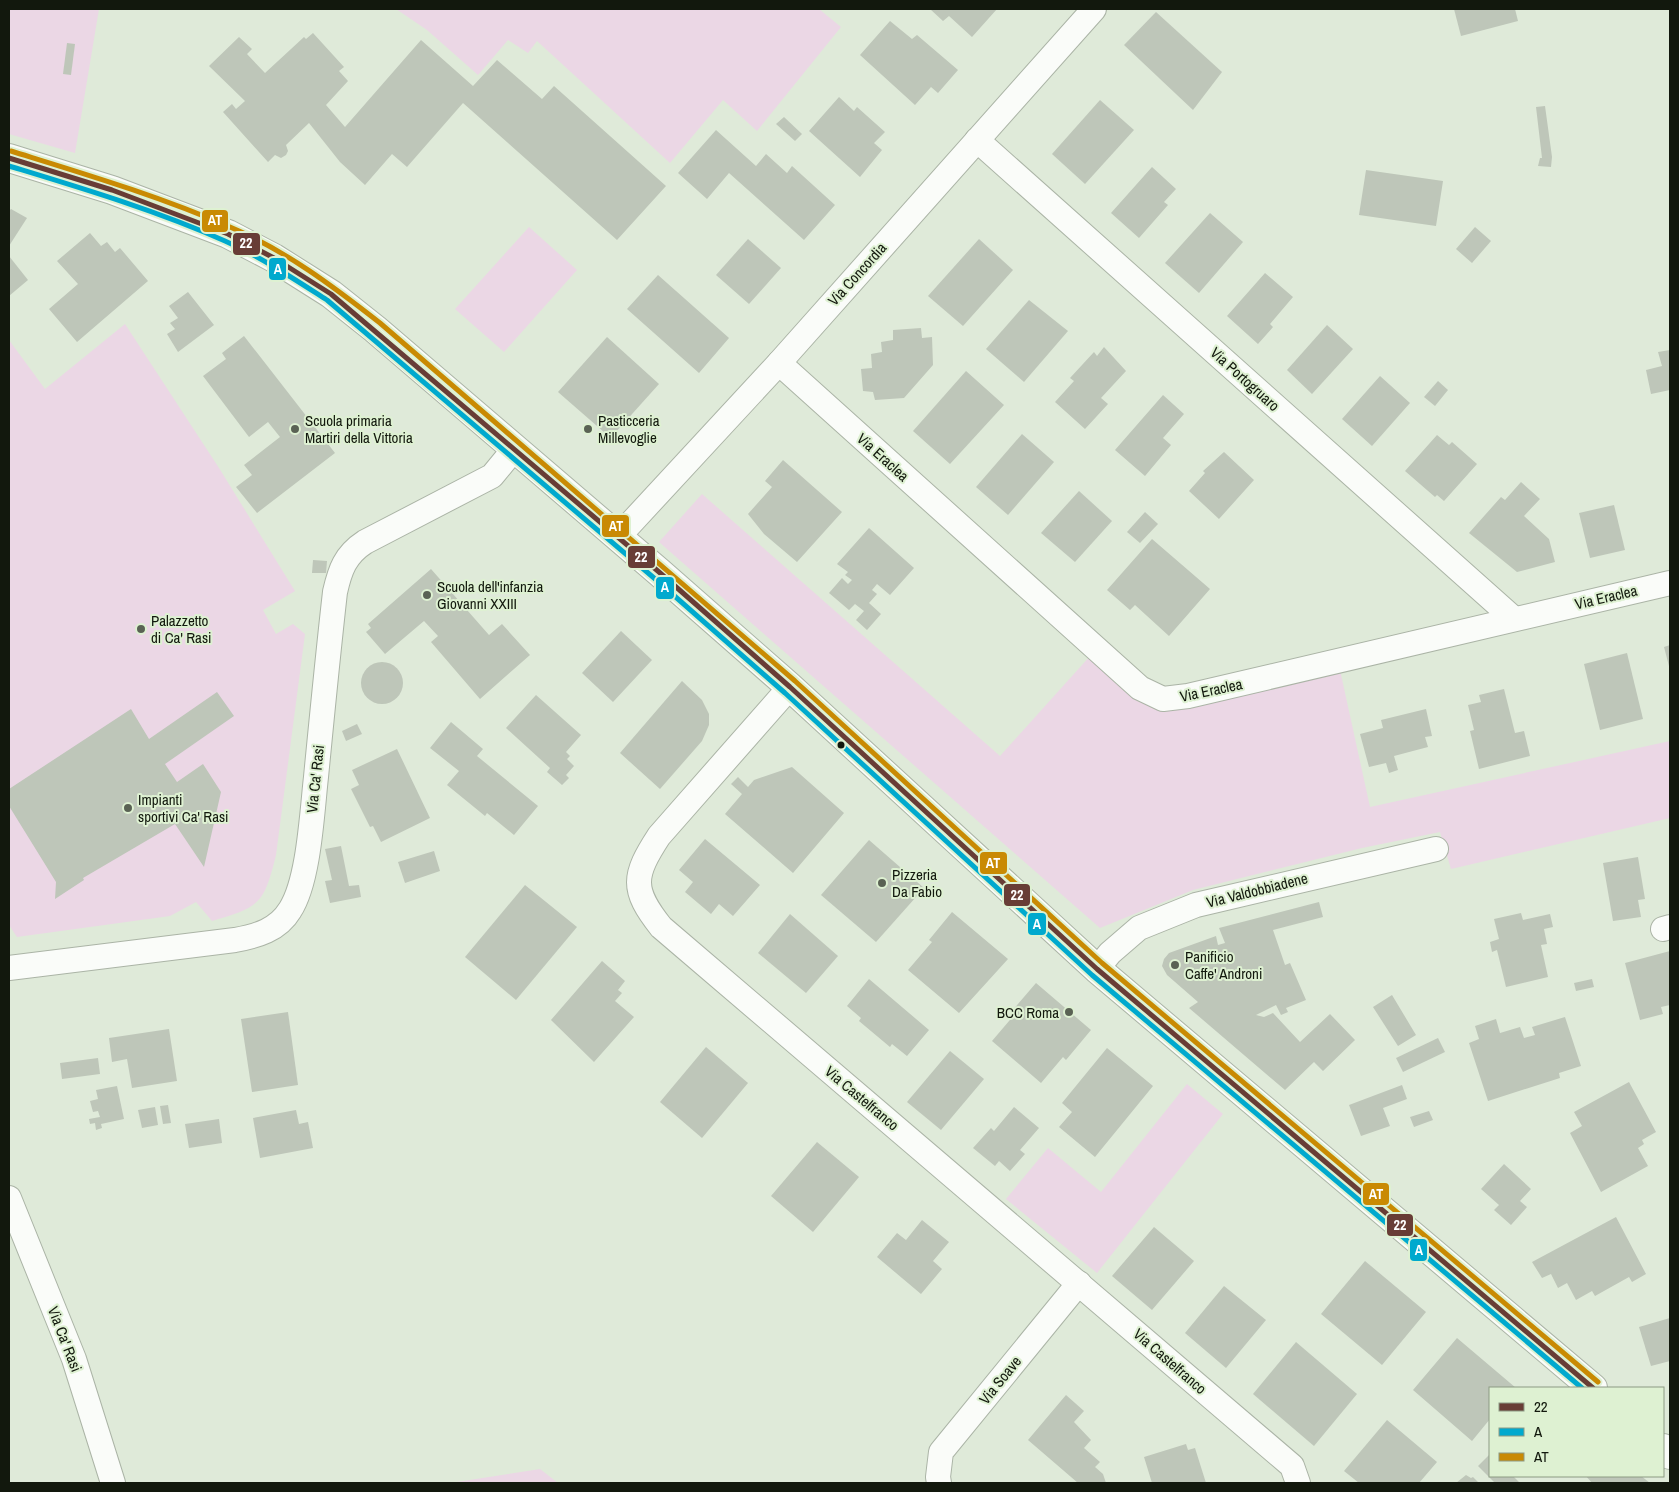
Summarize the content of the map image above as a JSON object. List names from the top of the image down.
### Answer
{
  "streets": {
    "street": [
      "Via Concordia",
      "Via Portogruaro",
      "Via Eraclea",
      "Via Ca' Rasi",
      "Via Valdobbiadene",
      "Via Castelfranco",
      "Via Soave"
    ]
  },
  "crossings": [
    ["Via Concordia", "Via Portogruaro"],
    ["Via Concordia", "Via Eraclea"],
    ["Via Portogruaro", "Via Eraclea"],
    ["Via Castelfranco", "Via Soave"]
  ],
  "places": [
    "Scuola primaria Martiri della Vittoria",
    "Pasticceria Millevoglie",
    "Scuola dell'infanzia Giovanni XXIII",
    "Palazzetto di Ca' Rasi",
    "Impianti sportivi Ca' Rasi",
    "Pizzeria Da Fabio",
    "Panificio Caffe' Androni",
    "BCC Roma"
  ],
  "lines": ["transit line AT", "transit line 22", "transit line A"],
  "legend": ["22", "A", "AT"]
}
